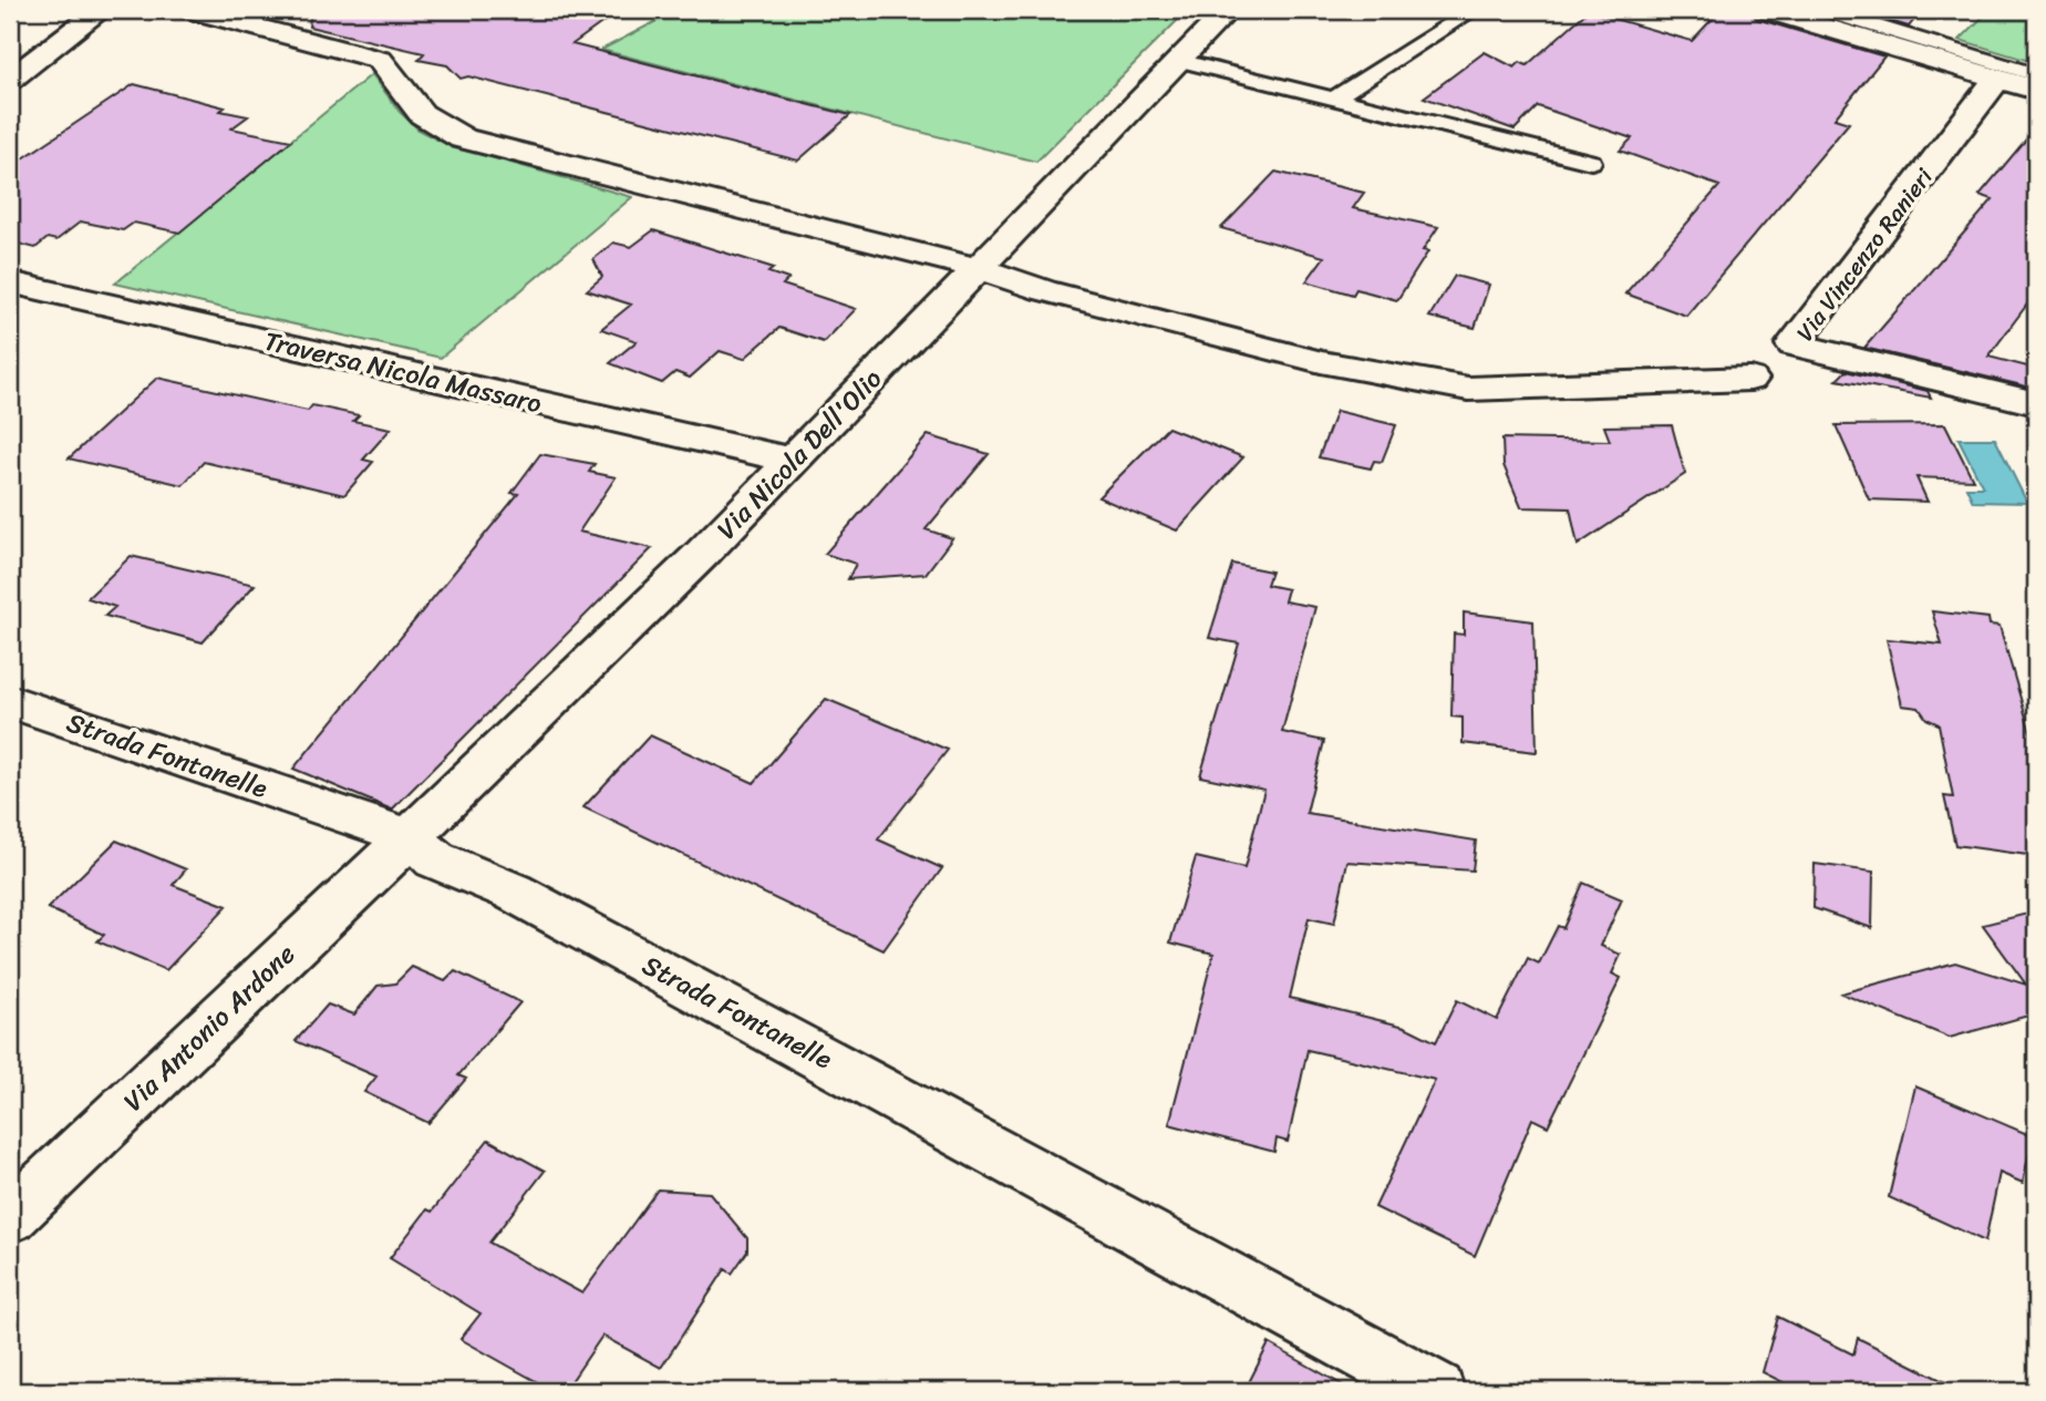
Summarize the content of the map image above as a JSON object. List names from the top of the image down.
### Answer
{
  "streets": {
    "street": [
      "Via Vincenzo Ranieri",
      "Traversa Nicola Massaro",
      "Via Nicola Dell'Olio",
      "Strada Fontanelle",
      "Via Antonio Ardone"
    ]
  },
  "crossings": [
    ["Traversa Nicola Massaro", "Via Nicola Dell'Olio"],
    ["Via Nicola Dell'Olio", "Strada Fontanelle"],
    ["Via Nicola Dell'Olio", "Via Antonio Ardone"],
    ["Strada Fontanelle", "Via Antonio Ardone"]
  ]
}
